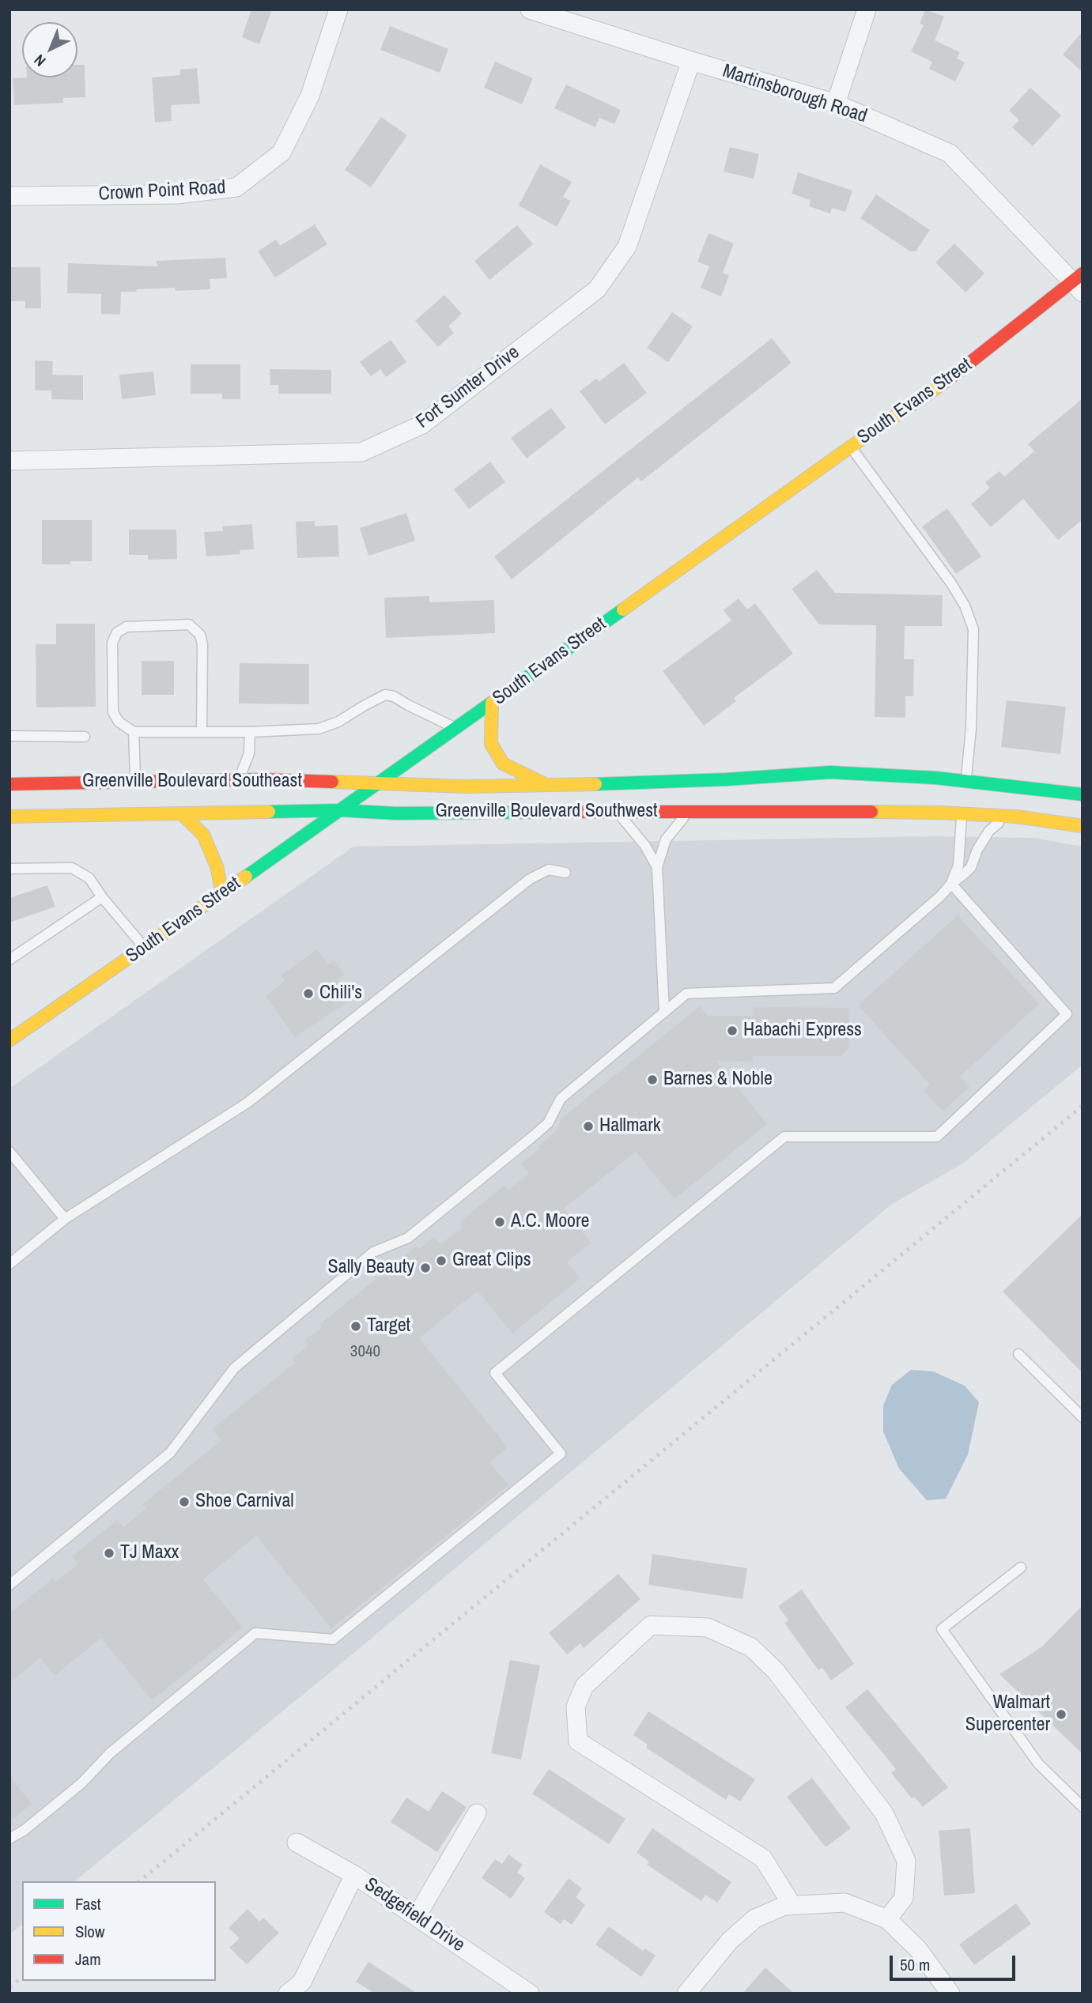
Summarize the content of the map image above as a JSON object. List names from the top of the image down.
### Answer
{
  "streets": {
    "main road": ["South Evans Street", "Greenville Boulevard Southeast", "Greenville Boulevard Southwest"],
    "street": [
      "Martinsborough Road",
      "Crown Point Road",
      "Fort Sumter Drive",
      "Sedgefield Drive"
    ]
  },
  "crossings": [
    ["Martinsborough Road", "Fort Sumter Drive"],
    ["Martinsborough Road", "South Evans Street"],
    ["South Evans Street", "Greenville Boulevard Southeast"],
    ["South Evans Street", "Greenville Boulevard Southwest"],
    ["Greenville Boulevard Southeast", "Greenville Boulevard Southwest"]
  ],
  "places": [
    "Chili's",
    "Habachi Express",
    "Barnes & Noble",
    "Hallmark",
    "A.C. Moore",
    "Great Clips",
    "Sally Beauty",
    "Target",
    "Shoe Carnival",
    "TJ Maxx",
    "Walmart Supercenter"
  ],
  "house_numbers": ["3040"],
  "legend": ["Fast", "Slow", "Jam"],
  "scale_bar": "50 m",
  "north": "bottom left"
}
